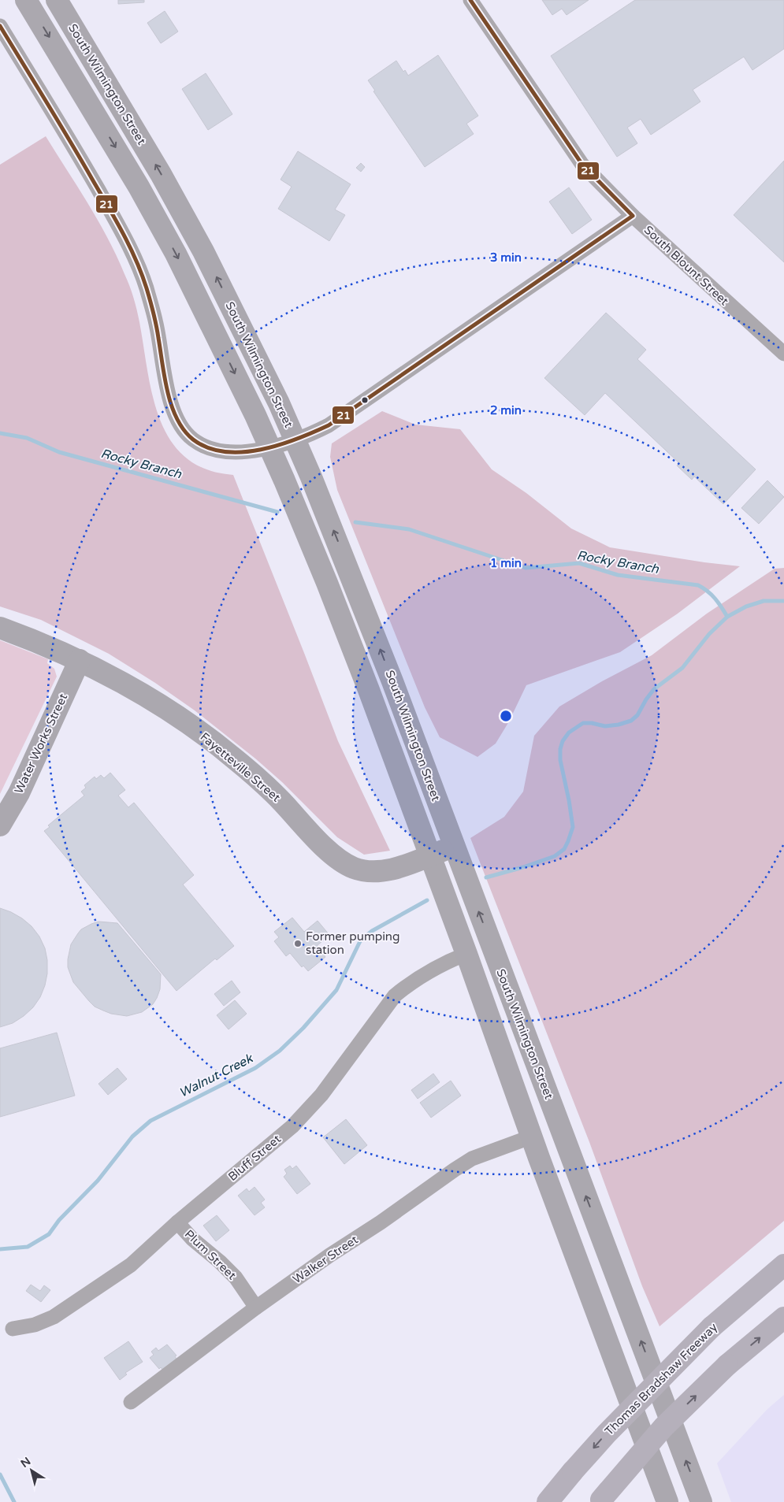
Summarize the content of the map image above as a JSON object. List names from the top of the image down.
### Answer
{
  "streets": {
    "highway": ["Thomas Bradshaw Freeway"],
    "main road": ["South Wilmington Street", "Water Works Street", "Fayetteville Street"],
    "street": [
      "South Blount Street",
      "Bluff Street",
      "Plum Street",
      "Walker Street"
    ]
  },
  "crossings": [
    ["South Wilmington Street", "Fayetteville Street"],
    ["Water Works Street", "Fayetteville Street"],
    ["Bluff Street", "Plum Street"],
    ["Plum Street", "Walker Street"]
  ],
  "water": ["Rocky Branch", "Walnut Creek"],
  "places": ["Former pumping station"],
  "lines": ["transit line 21"],
  "north": "top left",
  "rings": ["3 min", "2 min", "1 min"]
}
